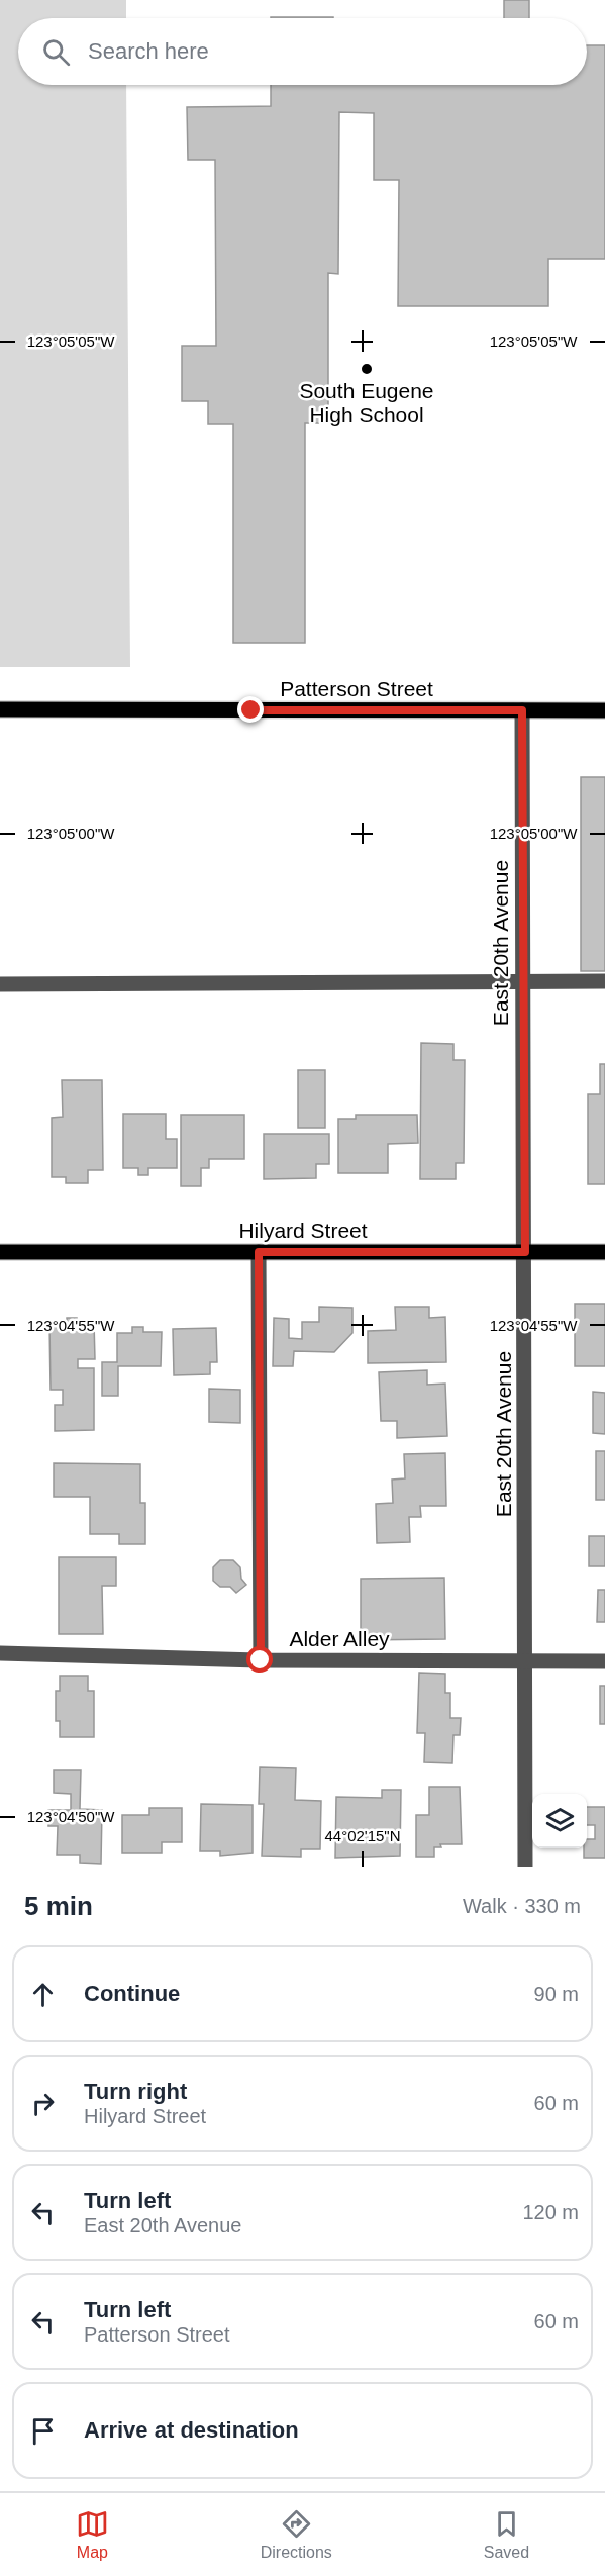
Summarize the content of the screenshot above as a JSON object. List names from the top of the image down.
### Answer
{
  "streets": {
    "main road": ["Patterson Street", "Hilyard Street"],
    "street": ["East 20th Avenue", "Alder Alley"]
  },
  "crossings": [
    ["Patterson Street", "East 20th Avenue"],
    ["East 20th Avenue", "Hilyard Street"],
    ["East 20th Avenue", "Alder Alley"]
  ],
  "places": ["South Eugene High School"],
  "page": {
    "search": "Search here",
    "heading": ["5 min", "Walk · 330 m"],
    "list": [
      ["Continue", "90 m"],
      ["Turn right", "Hilyard Street", "60 m"],
      ["Turn left", "East 20th Avenue", "120 m"],
      ["Turn left", "Patterson Street", "60 m"],
      "Arrive at destination"
    ],
    "nav": ["Map", "Directions", "Saved"]
  },
  "coordinates": [
    "123°05'05\"W",
    "123°05'00\"W",
    "123°04'55\"W",
    "123°04'50\"W",
    "44°02'15\"N"
  ]
}
